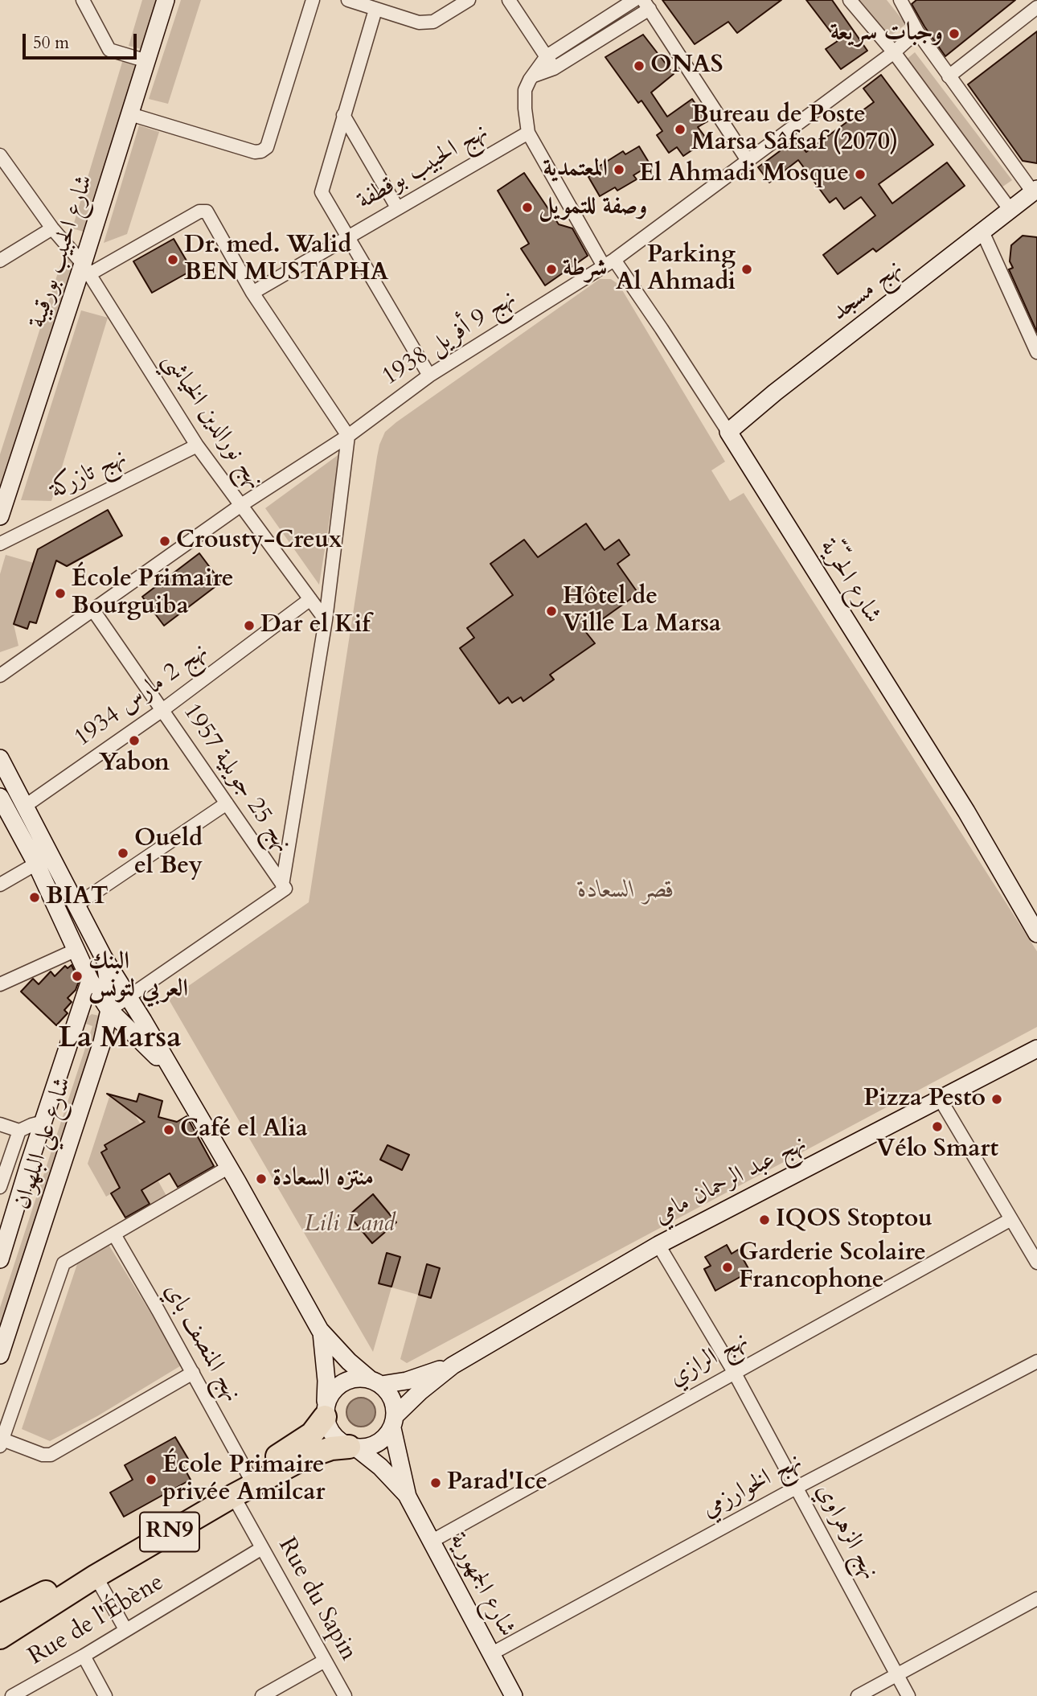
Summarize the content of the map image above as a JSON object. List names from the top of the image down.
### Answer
{
  "streets": {
    "highway": ["RN9"],
    "main road": [
      "شارع الحبيب بورقيبة",
      "نهج مسجد",
      "شارع الحرّيّة",
      "شارع علي البلهوان",
      "نهج عبد الرحمان مامي",
      "شارع الجمهورية"
    ],
    "street": [
      "نهج الحبيب بوقطفة",
      "نهج 9 أفريل 1938",
      "نهج نورالدين الخياشي",
      "نهج تازركة",
      "نهج 2 مارس 1934",
      "نهج 25 جويلية 1957",
      "نهج المنصف باي",
      "نهج الرازي",
      "نهج الخوارزمي",
      "نهج الزهراوي",
      "Rue du Sapin",
      "Rue de l'Ébène"
    ]
  },
  "crossings": [
    ["نهج الحبيب بوقطفة", "شارع الحرّيّة"],
    ["شارع الحبيب بورقيبة", "نهج نورالدين الخياشي"],
    ["نهج مسجد", "شارع الحرّيّة"],
    ["نهج 9 أفريل 1938", "نهج نورالدين الخياشي"],
    ["نهج 9 أفريل 1938", "شارع الحرّيّة"],
    ["نهج 9 أفريل 1938", "نهج 25 جويلية 1957"],
    ["نهج نورالدين الخياشي", "نهج تازركة"],
    ["نهج نورالدين الخياشي", "نهج 2 مارس 1934"],
    ["نهج 2 مارس 1934", "نهج 25 جويلية 1957"],
    ["نهج عبد الرحمان مامي", "نهج الزهراوي"],
    ["نهج المنصف باي", "RN9"],
    ["نهج الرازي", "نهج الزهراوي"],
    ["نهج الرازي", "شارع الجمهورية"],
    ["نهج الخوارزمي", "نهج الزهراوي"],
    ["نهج الخوارزمي", "شارع الجمهورية"],
    ["RN9", "شارع الجمهورية"],
    ["RN9", "Rue du Sapin"],
    ["Rue du Sapin", "Rue de l'Ébène"]
  ],
  "districts": ["La Marsa"],
  "parks": ["قصر السعادة", "Lili Land"],
  "places": [
    "وجبات سريعة",
    "ONAS",
    "Bureau de Poste Marsa Sâfsaf (2070)",
    "المعتمدية",
    "El Ahmadi Mosque",
    "وصفة للتمويل",
    "Dr. med. Walid BEN MUSTAPHA",
    "شرطة",
    "Parking Al Ahmadi",
    "Crousty-Creux",
    "École Primaire Bourguiba",
    "Hôtel de Ville La Marsa",
    "Dar el Kif",
    "Yabon",
    "Oueld el Bey",
    "BIAT",
    "البنك العربي لتونس",
    "Pizza Pesto",
    "Vélo Smart",
    "Café el Alia",
    "منتزه السعادة",
    "IQOS Stoptou",
    "Garderie Scolaire Francophone",
    "École Primaire privée Amilcar",
    "Parad'Ice"
  ],
  "scale_bar": "50 m"
}
